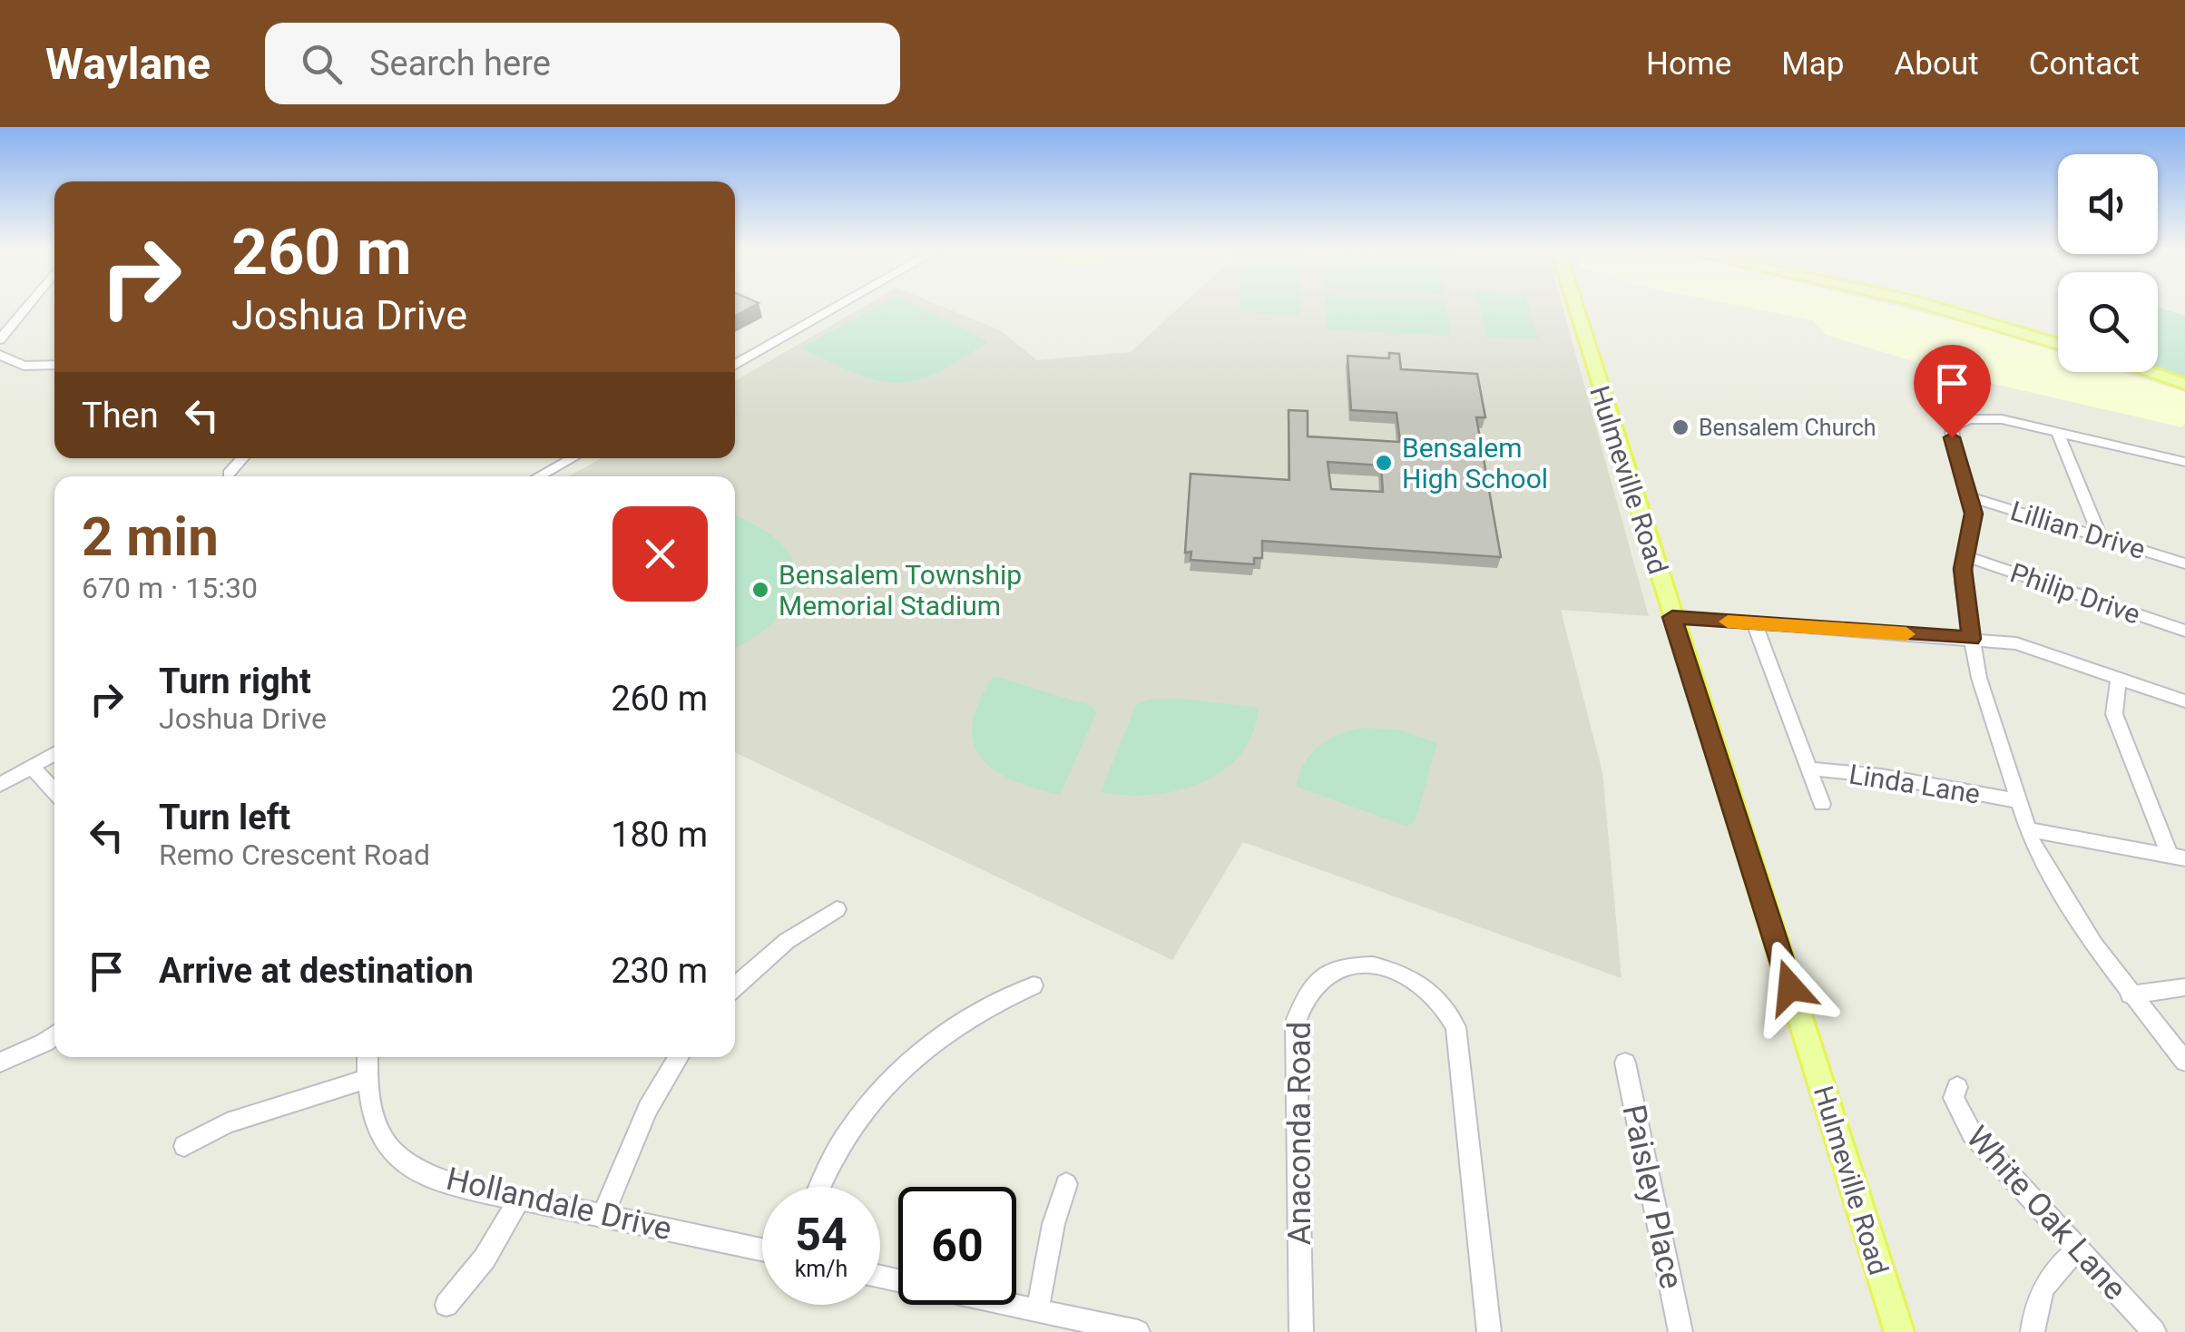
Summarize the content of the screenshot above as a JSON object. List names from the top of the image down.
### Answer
{
  "streets": {
    "main road": ["Hulmeville Road"],
    "street": [
      "Lillian Drive",
      "Philip Drive",
      "Linda Lane",
      "Anaconda Road",
      "Paisley Place",
      "Hollandale Drive",
      "White Oak Lane"
    ]
  },
  "places": ["Bensalem Church", "Bensalem High School", "Bensalem Township Memorial Stadium"],
  "page": {
    "header": "Waylane",
    "search": "Search here",
    "nav": [
      "Home",
      "Map",
      "About",
      "Contact"
    ],
    "turn": ["260 m", "Joshua Drive"],
    "then": "Then",
    "heading": ["2 min", "670 m · 15:30"],
    "list": [
      {
        "name": "Turn right",
        "note": "Joshua Drive",
        "value": "260 m"
      },
      {
        "name": "Turn left",
        "note": "Remo Crescent Road",
        "value": "180 m"
      },
      {
        "name": "Arrive at destination",
        "value": "230 m"
      }
    ],
    "speed": "54 km/h",
    "limit": "60"
  }
}
